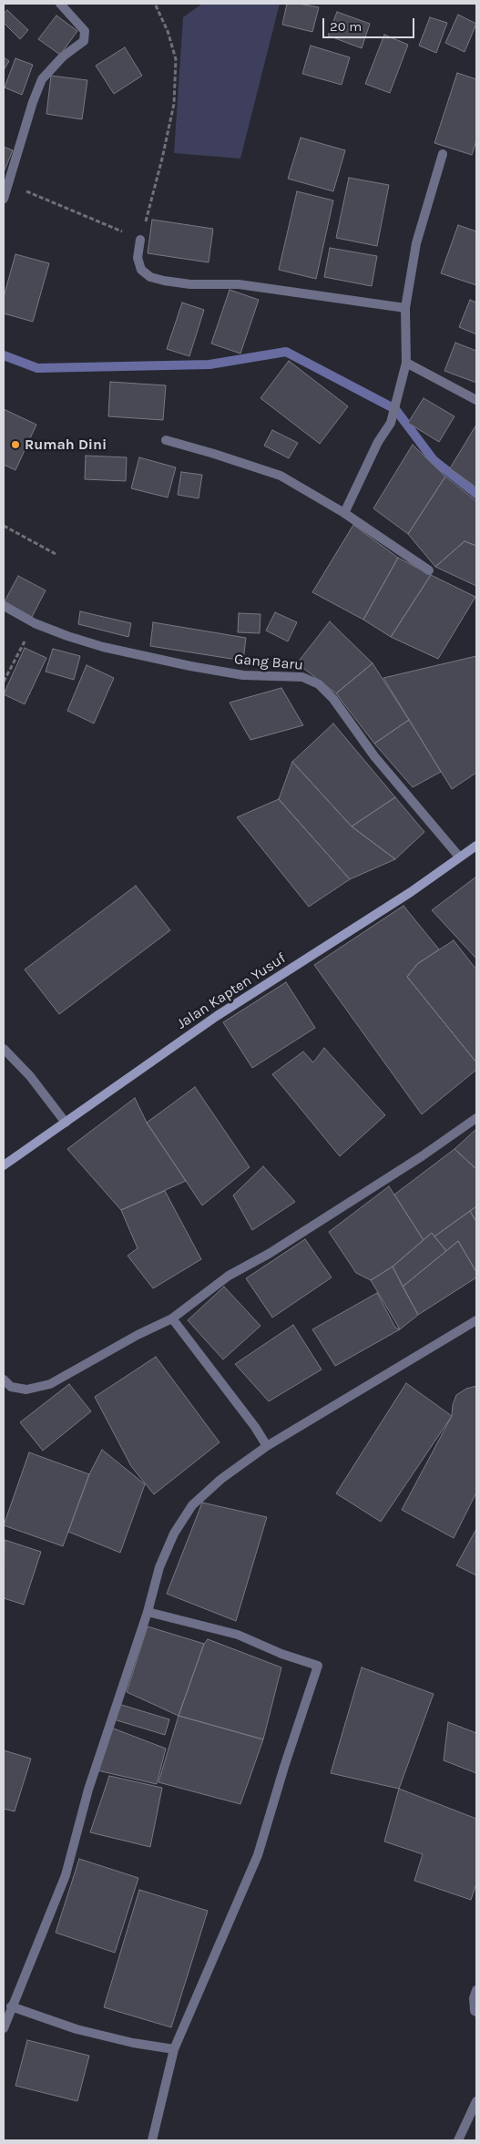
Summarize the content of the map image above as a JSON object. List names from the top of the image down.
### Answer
{
  "streets": {
    "main road": ["Jalan Kapten Yusuf"],
    "street": ["Gang Baru"]
  },
  "crossings": [
    ["Gang Baru", "Jalan Kapten Yusuf"]
  ],
  "places": ["Rumah Dini"],
  "scale_bar": "20 m"
}
